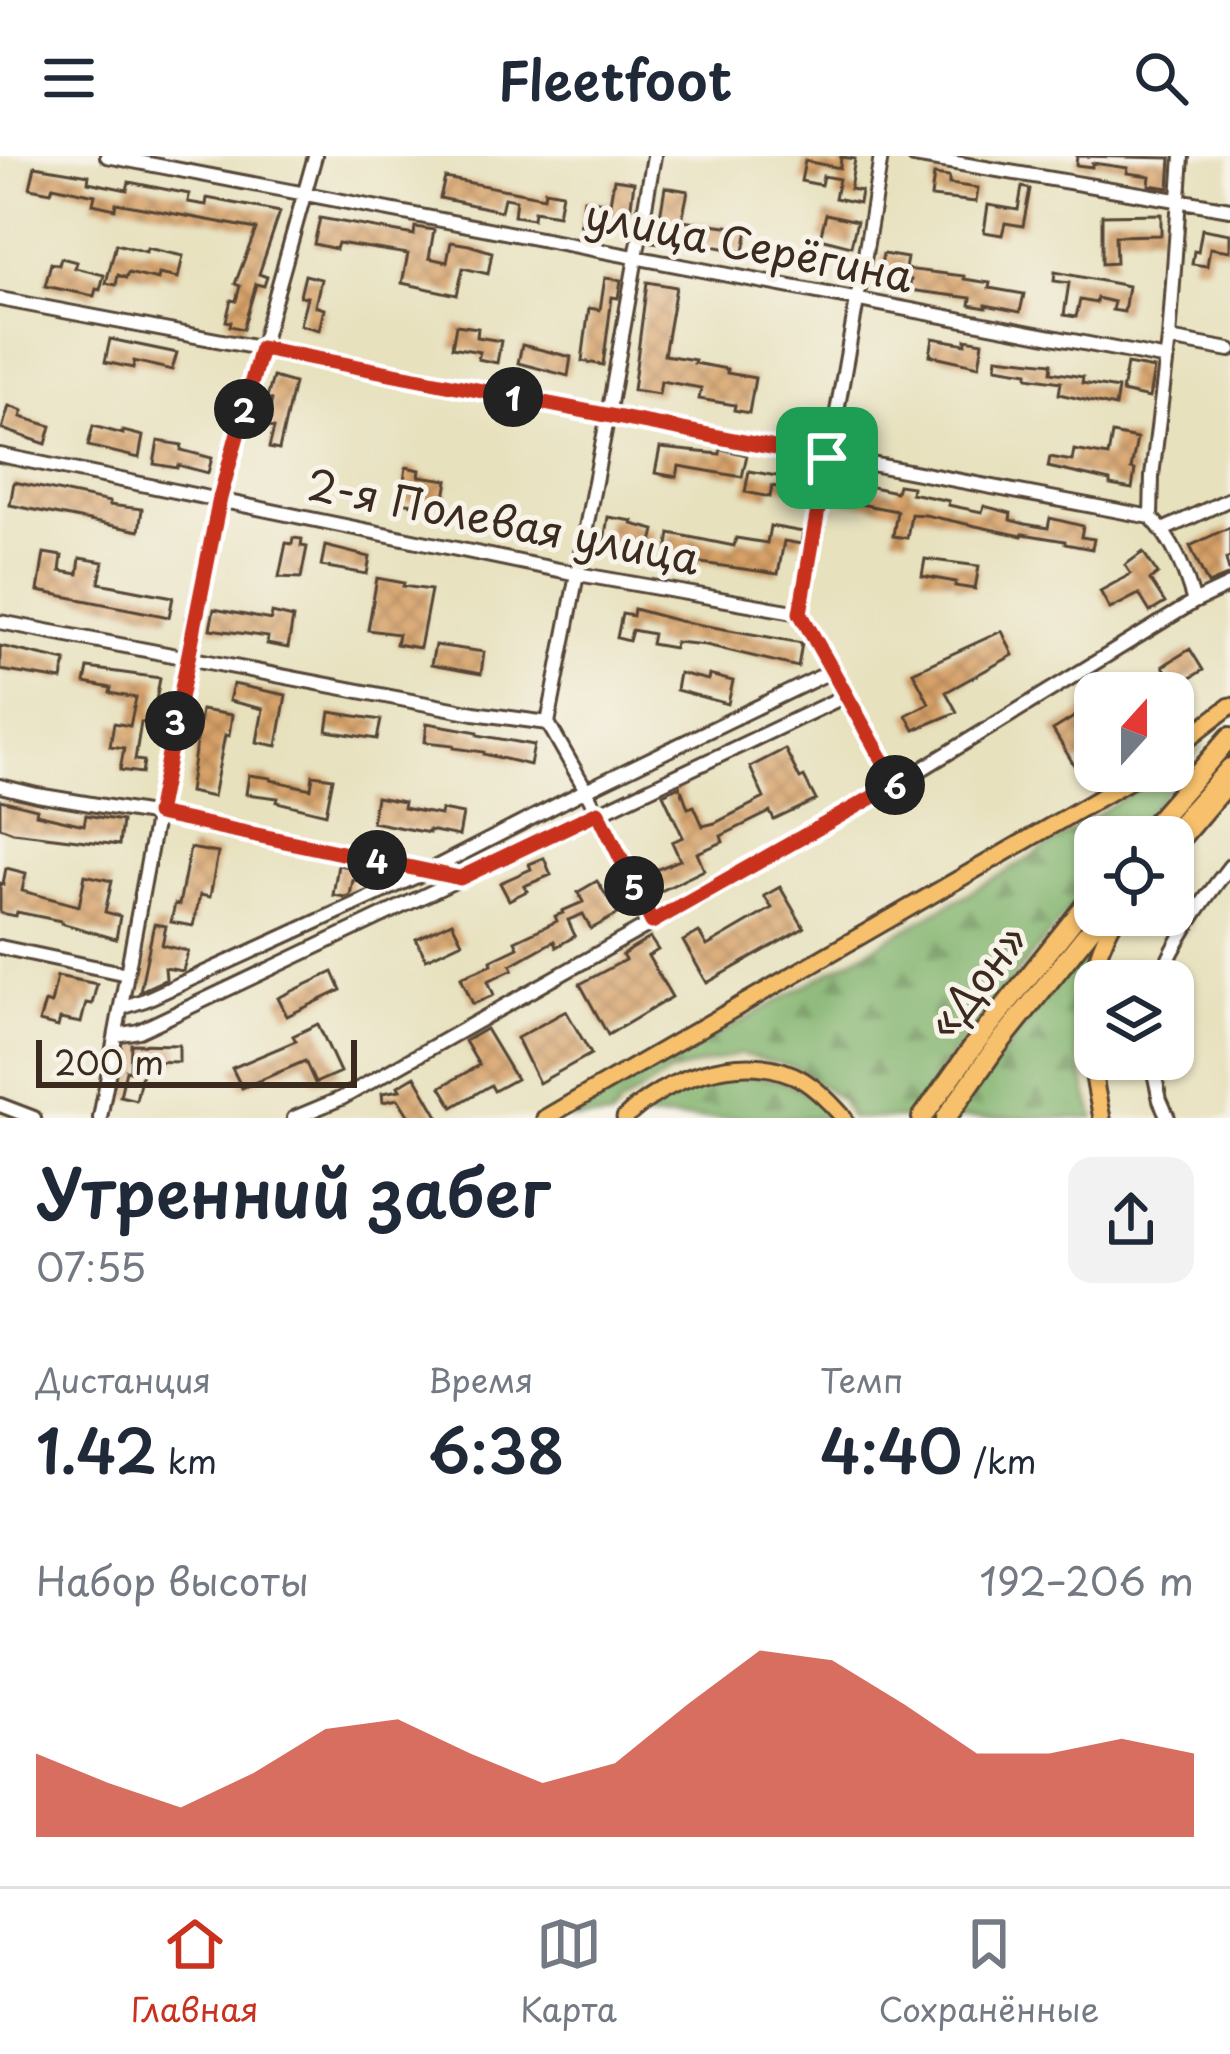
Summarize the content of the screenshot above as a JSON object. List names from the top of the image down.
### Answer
{
  "streets": {
    "highway": ["«Дон»"],
    "street": ["улица Серёгина", "2-я Полевая улица"]
  },
  "scale_bar": "200 m",
  "north": "top",
  "page": {
    "header": "Fleetfoot",
    "pins": [
      "1",
      "2",
      "3",
      "6",
      "4",
      "5"
    ],
    "scale": "200 m",
    "heading": ["Утренний забег", "07:55"],
    "stats": [
      ["Дистанция", "1.42 km"],
      ["Время", "6:38"],
      ["Темп", "4:40 /km"]
    ],
    "chart": ["Набор высоты", "192–206 m"],
    "tabs": ["Главная", "Карта", "Сохранённые"]
  }
}
